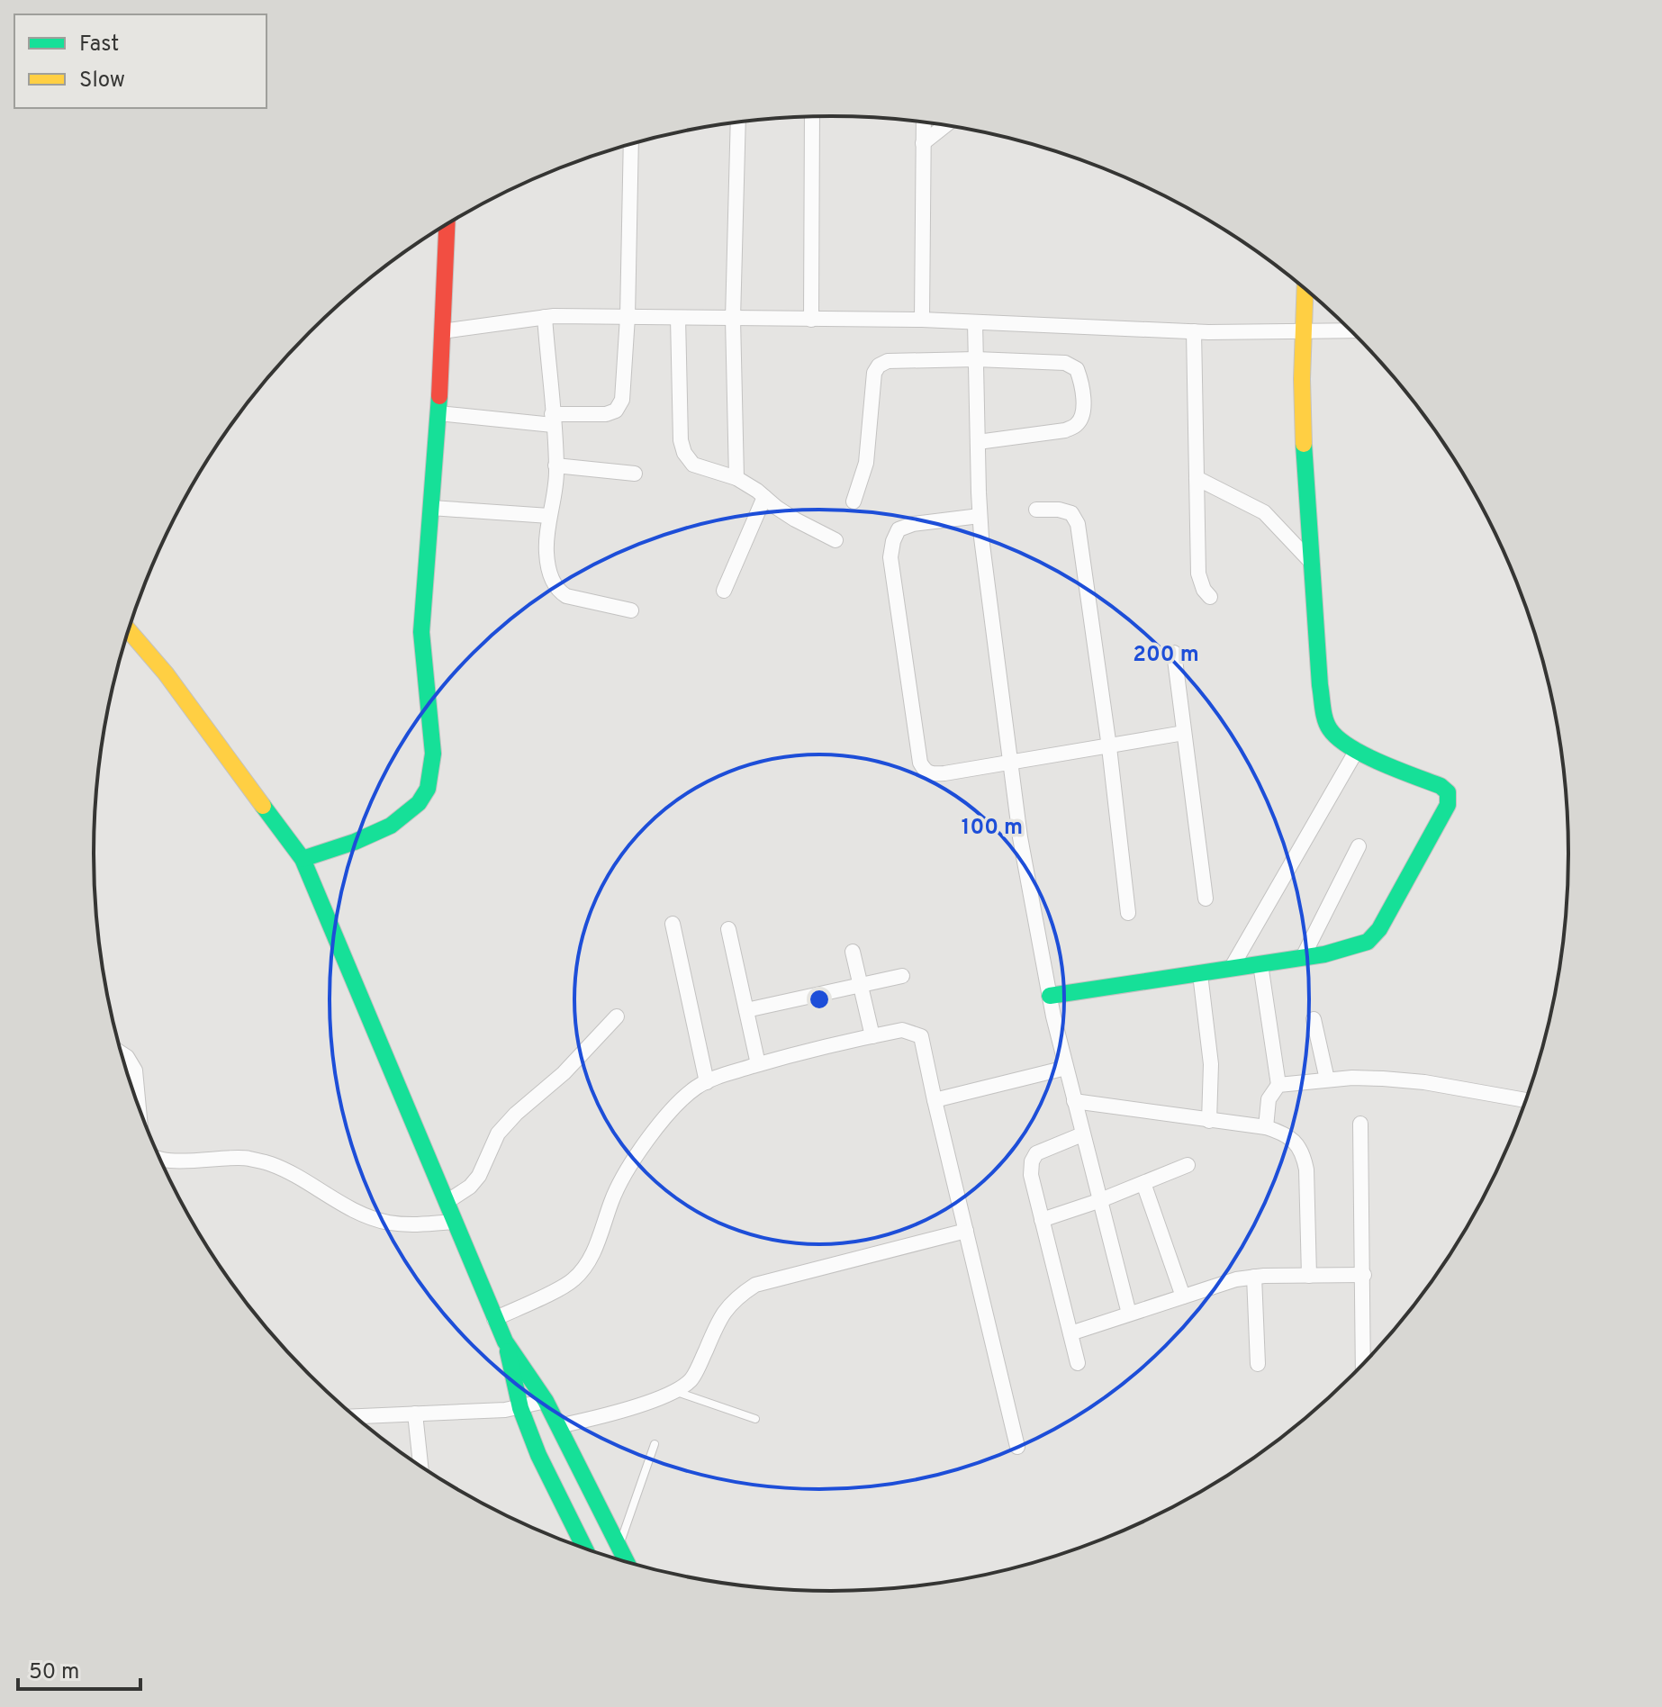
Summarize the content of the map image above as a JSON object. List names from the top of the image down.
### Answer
{
  "legend": ["Fast", "Slow"],
  "scale_bar": "50 m",
  "rings": ["200 m", "100 m"]
}
